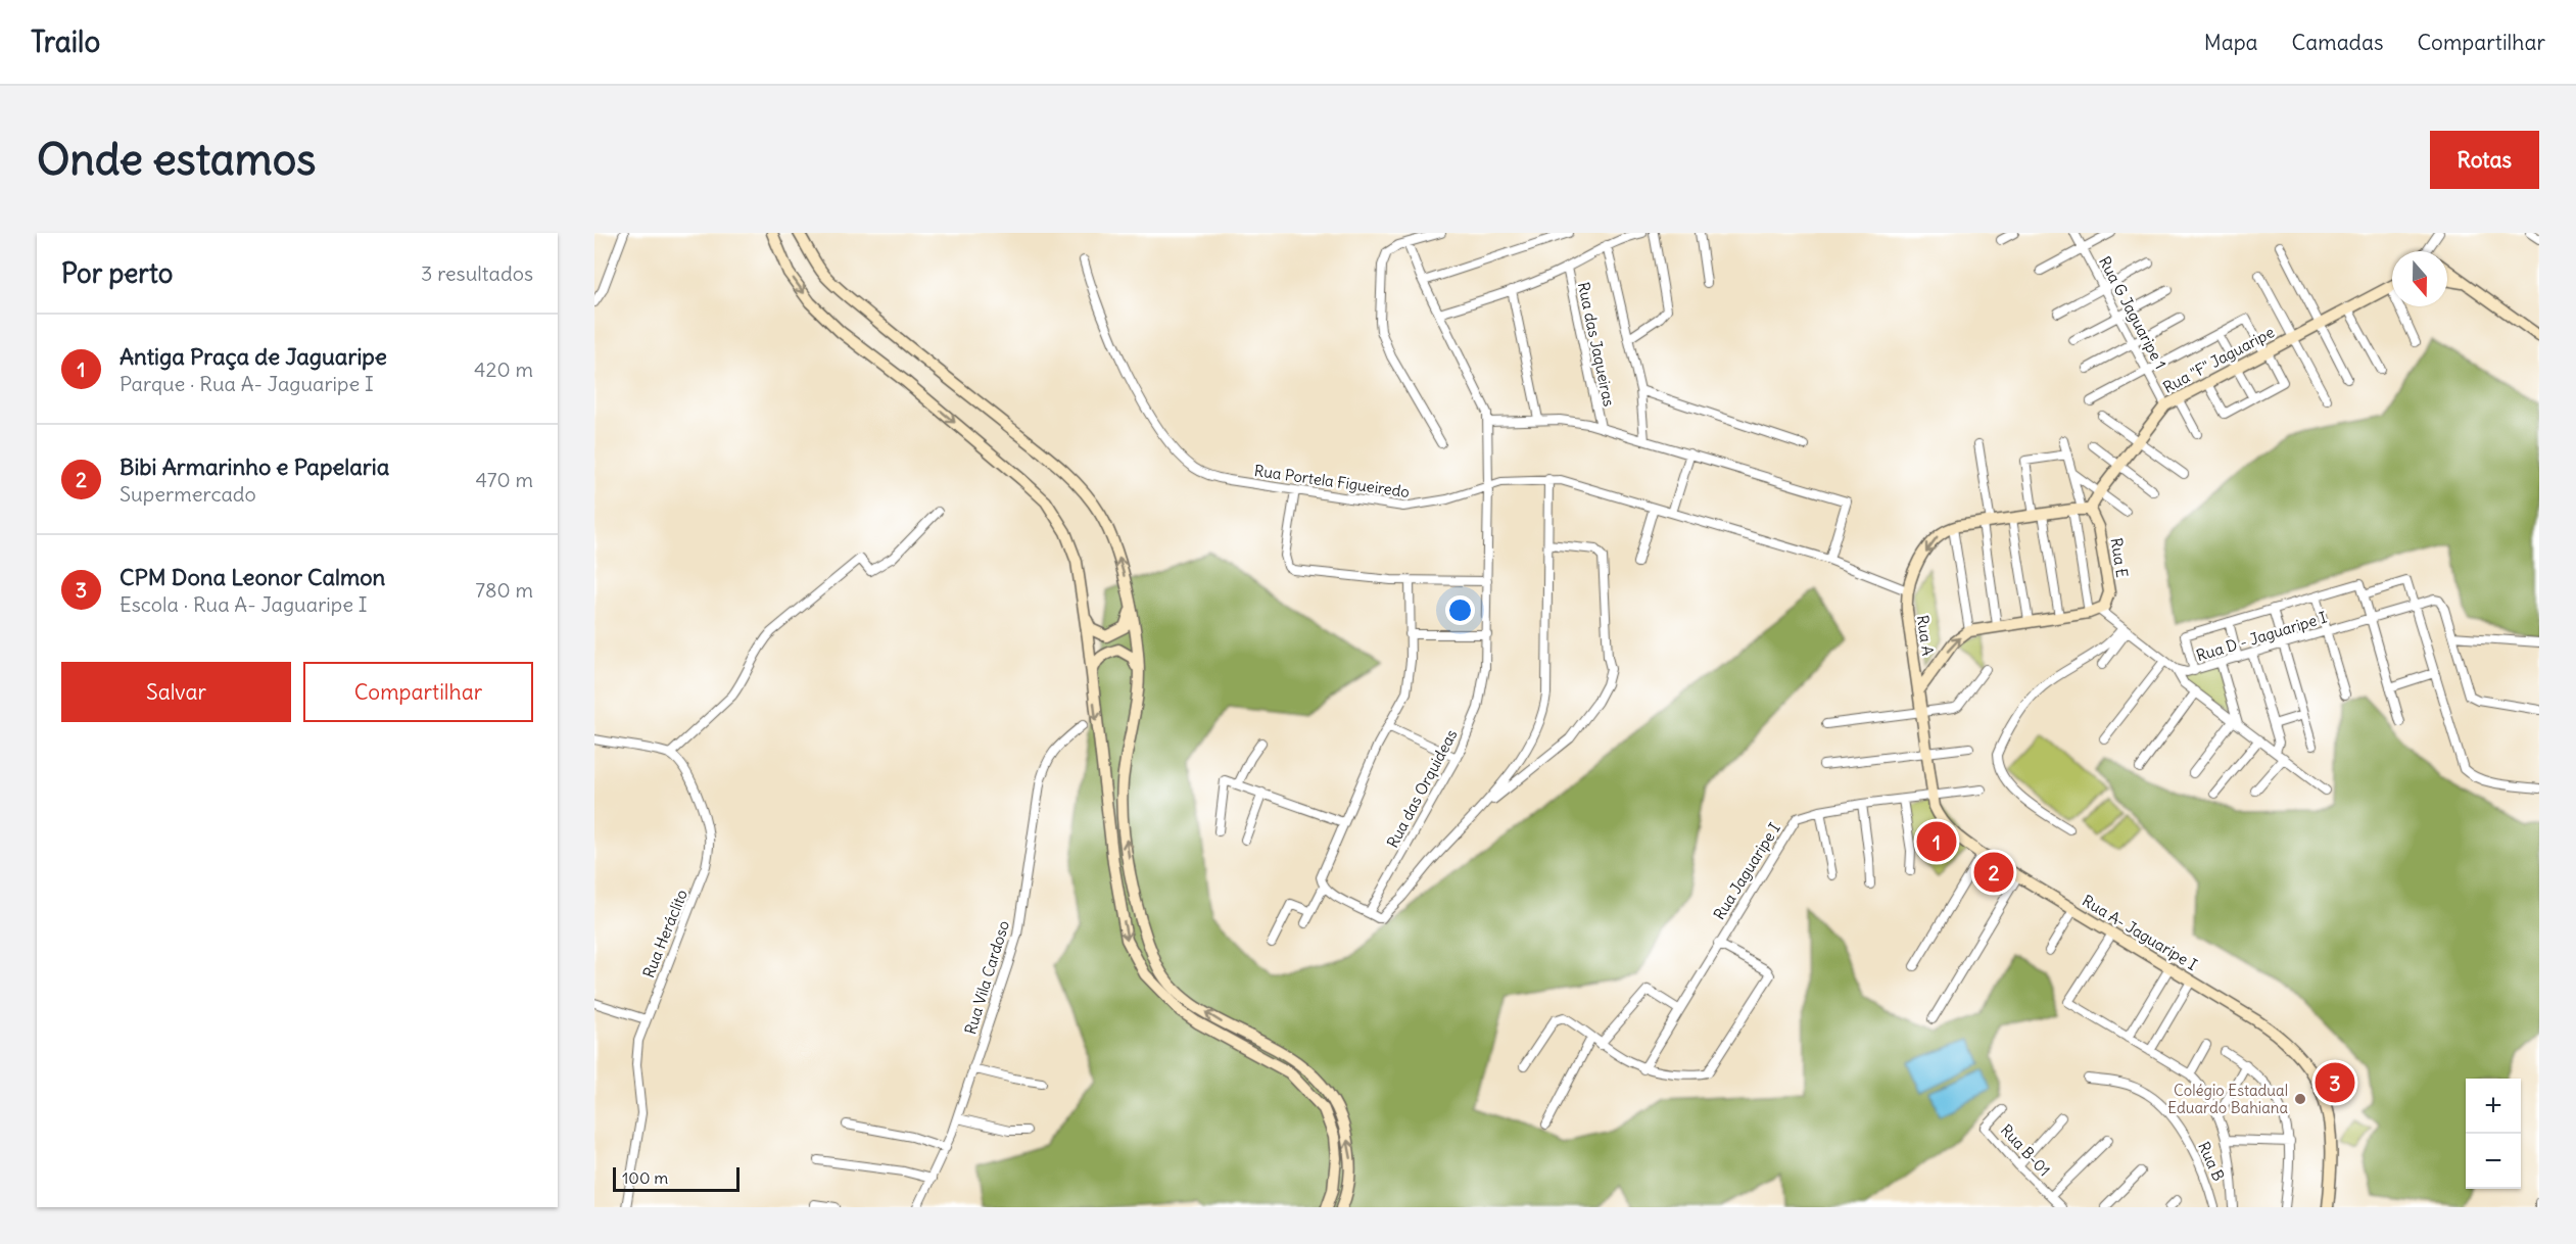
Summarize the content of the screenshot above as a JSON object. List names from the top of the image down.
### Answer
{
  "streets": {
    "main road": [
      "Rua \"F\" Jaguaripe",
      "Rua E",
      "Rua A",
      "Rua A- Jaguaripe I"
    ],
    "street": [
      "Rua G Jaguaripe 1",
      "Rua das Jaqueiras",
      "Rua Portela Figueiredo",
      "Rua D - Jaguaripe I",
      "Rua das Orquideas",
      "Rua Jaguaripe I",
      "Rua Heráclito",
      "Rua Vila Cardoso",
      "Rua B-01",
      "Rua B"
    ]
  },
  "crossings": [
    ["Rua G Jaguaripe 1", "Rua \"F\" Jaguaripe"],
    ["Rua \"F\" Jaguaripe", "Rua E"],
    ["Rua \"F\" Jaguaripe", "Rua A"],
    ["Rua Portela Figueiredo", "Rua A"],
    ["Rua Portela Figueiredo", "Rua das Orquideas"],
    ["Rua E", "Rua A"],
    ["Rua E", "Rua D - Jaguaripe I"],
    ["Rua A", "Rua A- Jaguaripe I"],
    ["Rua Jaguaripe I", "Rua A- Jaguaripe I"]
  ],
  "places": ["Colégio Estadual Eduardo Bahiana"],
  "scale_bar": "100 m",
  "north": "bottom",
  "page": {
    "header": "Trailo",
    "nav": ["Mapa", "Camadas", "Compartilhar"],
    "buttons": [
      "Rotas",
      ["Salvar", "Compartilhar"]
    ],
    "title": "Onde estamos",
    "heading": ["Por perto", "3 resultados"],
    "list": [
      {
        "mark": "1",
        "name": "Antiga Praça de Jaguaripe",
        "note": "Parque · Rua A- Jaguaripe I",
        "value": "420 m"
      },
      {
        "mark": "2",
        "name": "Bibi Armarinho e Papelaria",
        "note": "Supermercado",
        "value": "470 m"
      },
      {
        "mark": "3",
        "name": "CPM Dona Leonor Calmon",
        "note": "Escola · Rua A- Jaguaripe I",
        "value": "780 m"
      }
    ],
    "pins": ["1", "2", "3"],
    "map_buttons": ["+", "−"],
    "scale": "100 m"
  }
}
